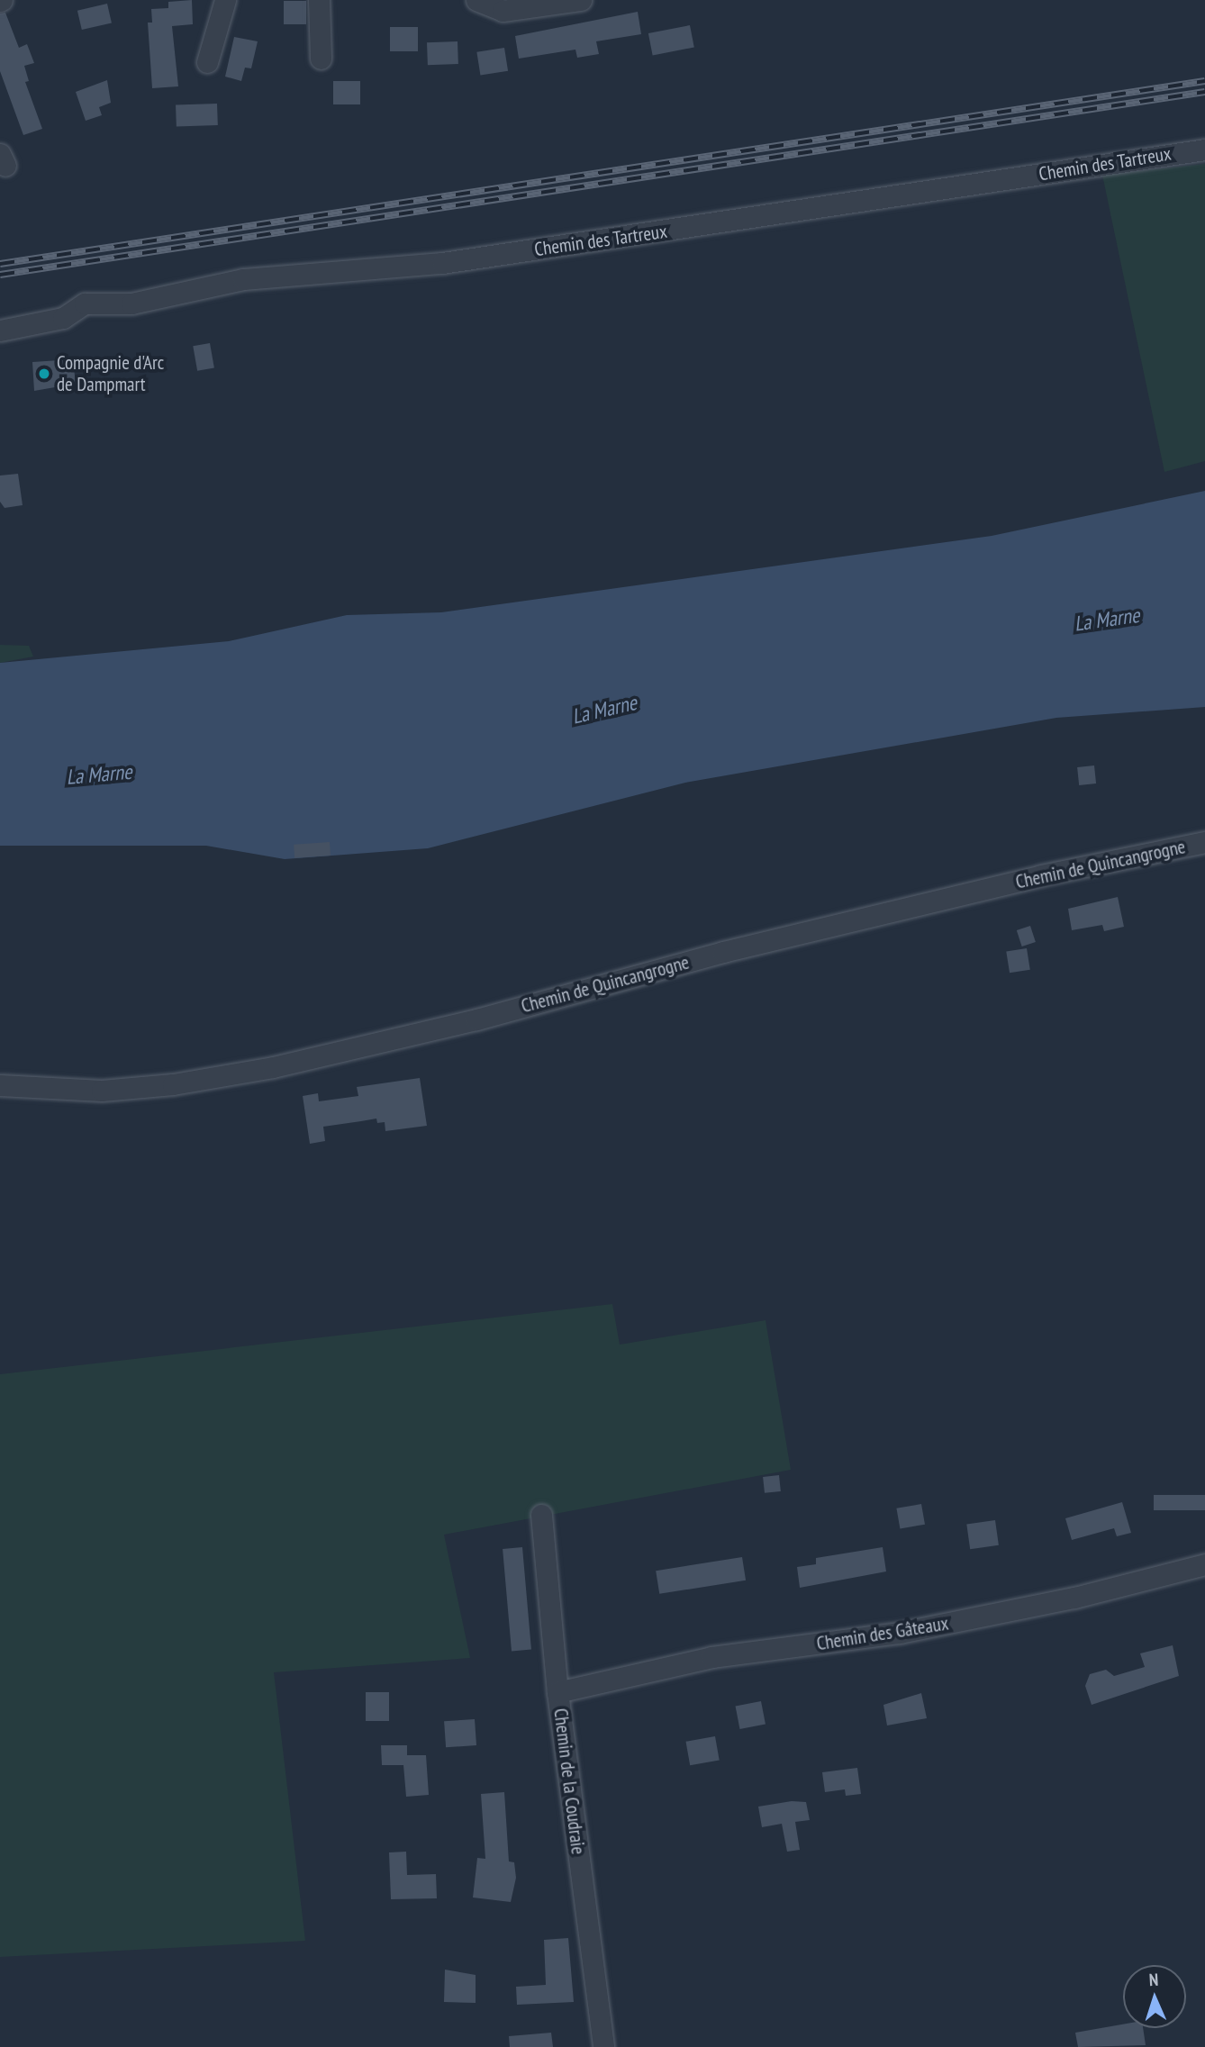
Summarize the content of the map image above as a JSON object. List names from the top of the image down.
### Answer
{
  "streets": {
    "street": [
      "Chemin des Tartreux",
      "Chemin de Quincangrogne",
      "Chemin des Gâteaux",
      "Chemin de la Coudraie"
    ]
  },
  "crossings": [
    ["Chemin des Gâteaux", "Chemin de la Coudraie"]
  ],
  "water": ["La Marne"],
  "places": ["Compagnie d'Arc de Dampmart"],
  "north": "top"
}
